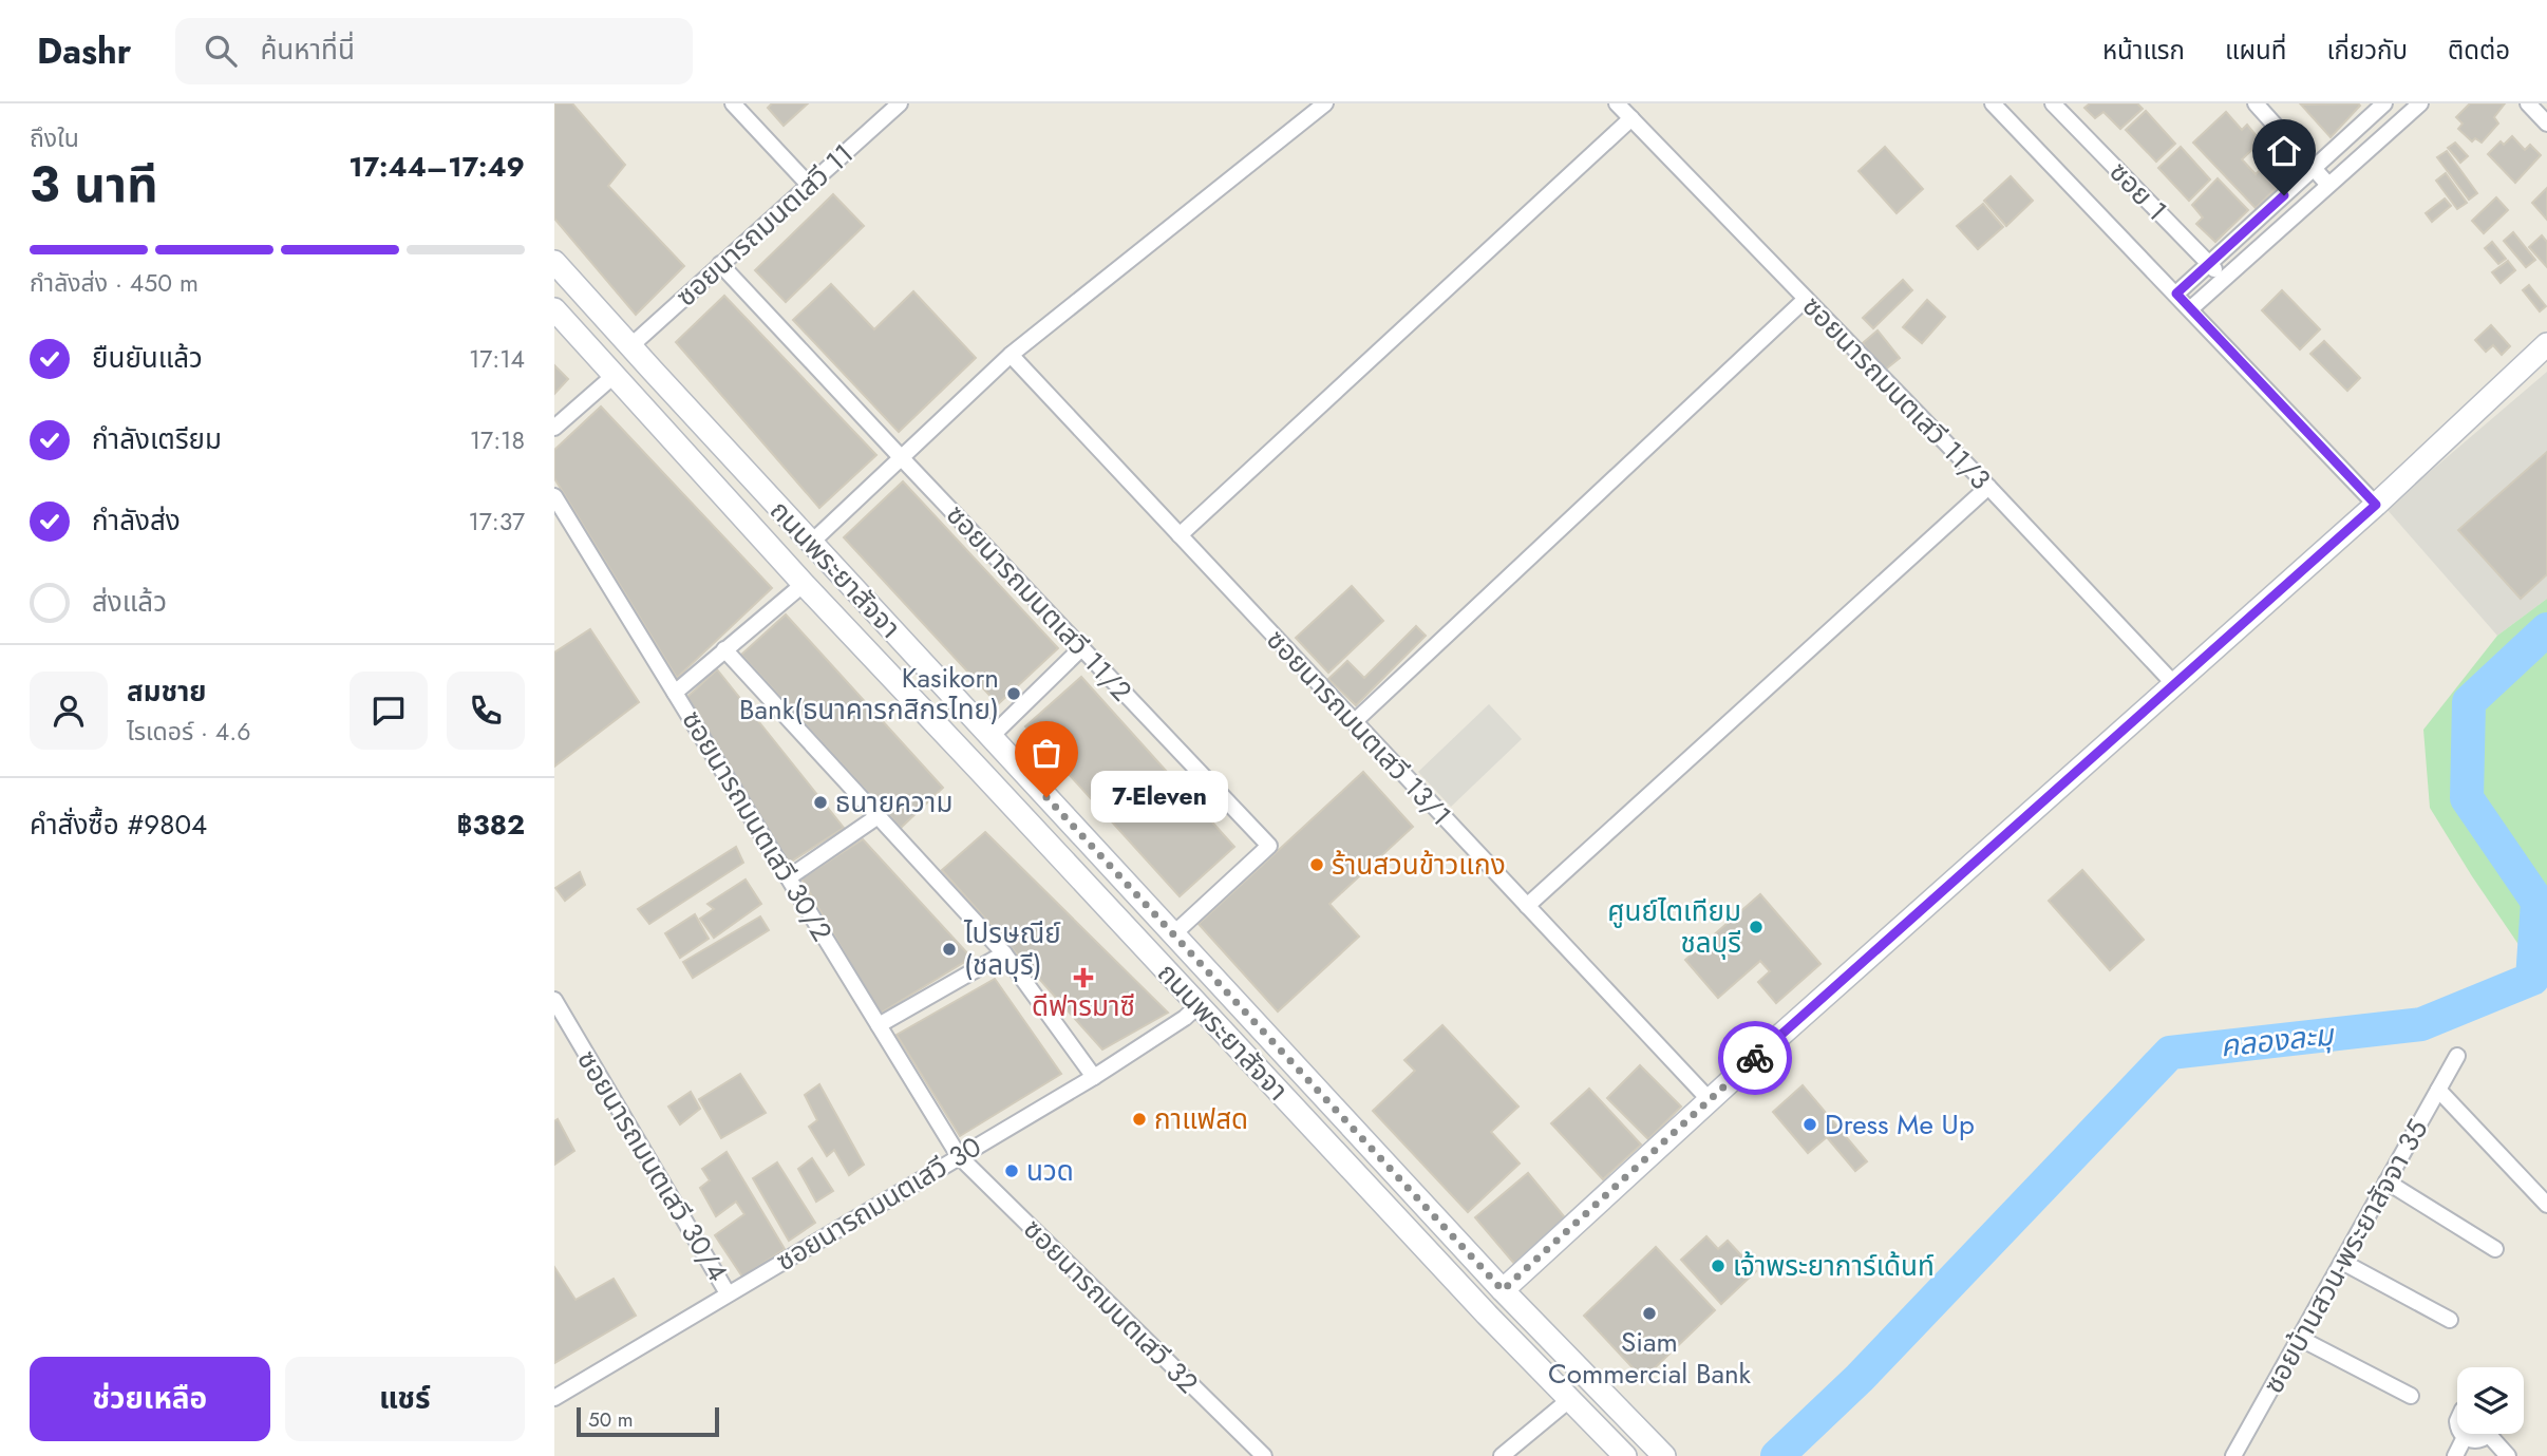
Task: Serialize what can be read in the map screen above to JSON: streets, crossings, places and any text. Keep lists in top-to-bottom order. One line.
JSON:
{"streets":{"main road":["ถนนพระยาสัจจา"],"street":["ซอย 1","ซอยนารถมนตเสวี 11","ซอยนารถมนตเสวี 11/3","ซอยนารถมนตเสวี 11/2","ซอยนารถมนตเสวี 13/1","ซอยนารถมนตเสวี 30/2","ซอยนารถมนตเสวี 30/4","ซอยนารถมนตเสวี 30","ซอยบ้านสวน-พระยาสัจจา 35","ซอยนารถมนตเสวี 32"]},"crossings":[["ซอยนารถมนตเสวี 11","ถนนพระยาสัจจา"],["ซอยนารถมนตเสวี 11","ซอยนารถมนตเสวี 11/2"],["ถนนพระยาสัจจา","ซอยนารถมนตเสวี 11/2"],["ถนนพระยาสัจจา","ซอยนารถมนตเสวี 30"],["ซอยนารถมนตเสวี 30/2","ซอยนารถมนตเสวี 30"],["ซอยนารถมนตเสวี 30/2","ซอยนารถมนตเสวี 32"],["ซอยนารถมนตเสวี 30/4","ซอยนารถมนตเสวี 30"],["ซอยนารถมนตเสวี 30","ซอยนารถมนตเสวี 32"]],"water":["คลองละมุ"],"places":{"other":["Kasikorn Bank(ธนาคารกสิกรไทย)","7-Eleven","ธนายความ","ร้านสวนข้าวแกง","ศูนย์ไตเทียม ชลบุรี","ไปรษณีย์ (ชลบุรี)","กาแฟสด","Dress Me Up","นวด","เจ้าพระยาการ์เด้นท์","Siam Commercial Bank"],"health":["ดีฟารมาซี"]},"scale_bar":"50 m","page":{"header":"Dashr","search":"ค้นหาที่นี่","nav":["หน้าแรก","แผนที่","เกี่ยวกับ","ติดต่อ"],"heading":["3 นาที","ถึงใน","17:44–17:49"],"panel":["สมชาย","ไรเดอร์ · 4.6","คำสั่งซื้อ #9804","฿382"],"bar":"กำลังส่ง · 450 m","list":[["ยืนยันแล้ว","17:14"],["กำลังเตรียม","17:18"],["กำลังส่ง","17:37"],"ส่งแล้ว"],"bubble":"7-Eleven","buttons":["ช่วยเหลือ","แชร์"],"scale":"50 m"}}
